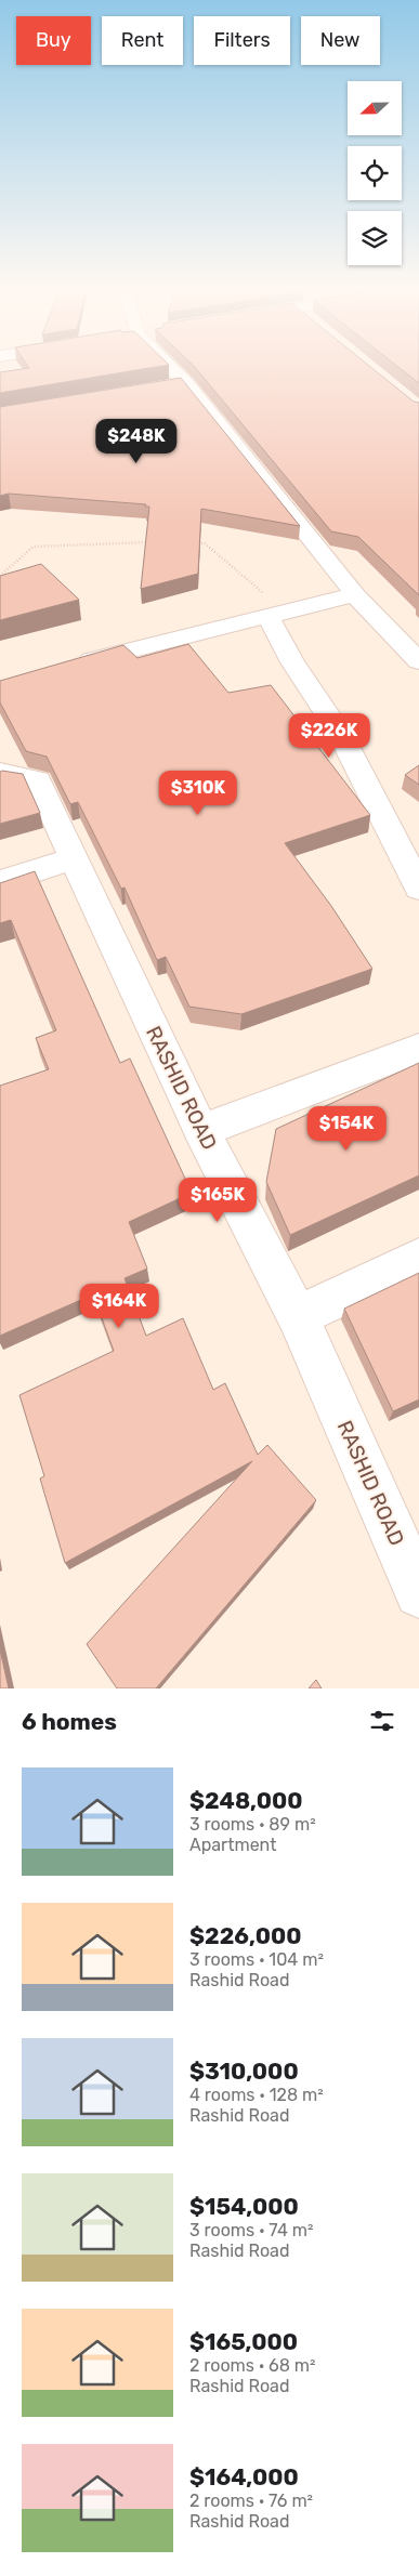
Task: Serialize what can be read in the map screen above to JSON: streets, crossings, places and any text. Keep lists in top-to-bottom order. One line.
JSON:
{"streets":{"street":["RASHID ROAD"]},"north":"left","page":{"chip":["Buy","Rent","Filters","New"],"price":["$248K","$226K","$310K","$154K","$165K","$164K"],"heading":"6 homes","list":[{"name":"$248,000","note":"3 rooms · 89 m² · Apartment"},{"name":"$226,000","note":"3 rooms · 104 m² · Rashid Road"},{"name":"$310,000","note":"4 rooms · 128 m² · Rashid Road"},{"name":"$154,000","note":"3 rooms · 74 m² · Rashid Road"},{"name":"$165,000","note":"2 rooms · 68 m² · Rashid Road"},{"name":"$164,000","note":"2 rooms · 76 m² · Rashid Road"}]}}
